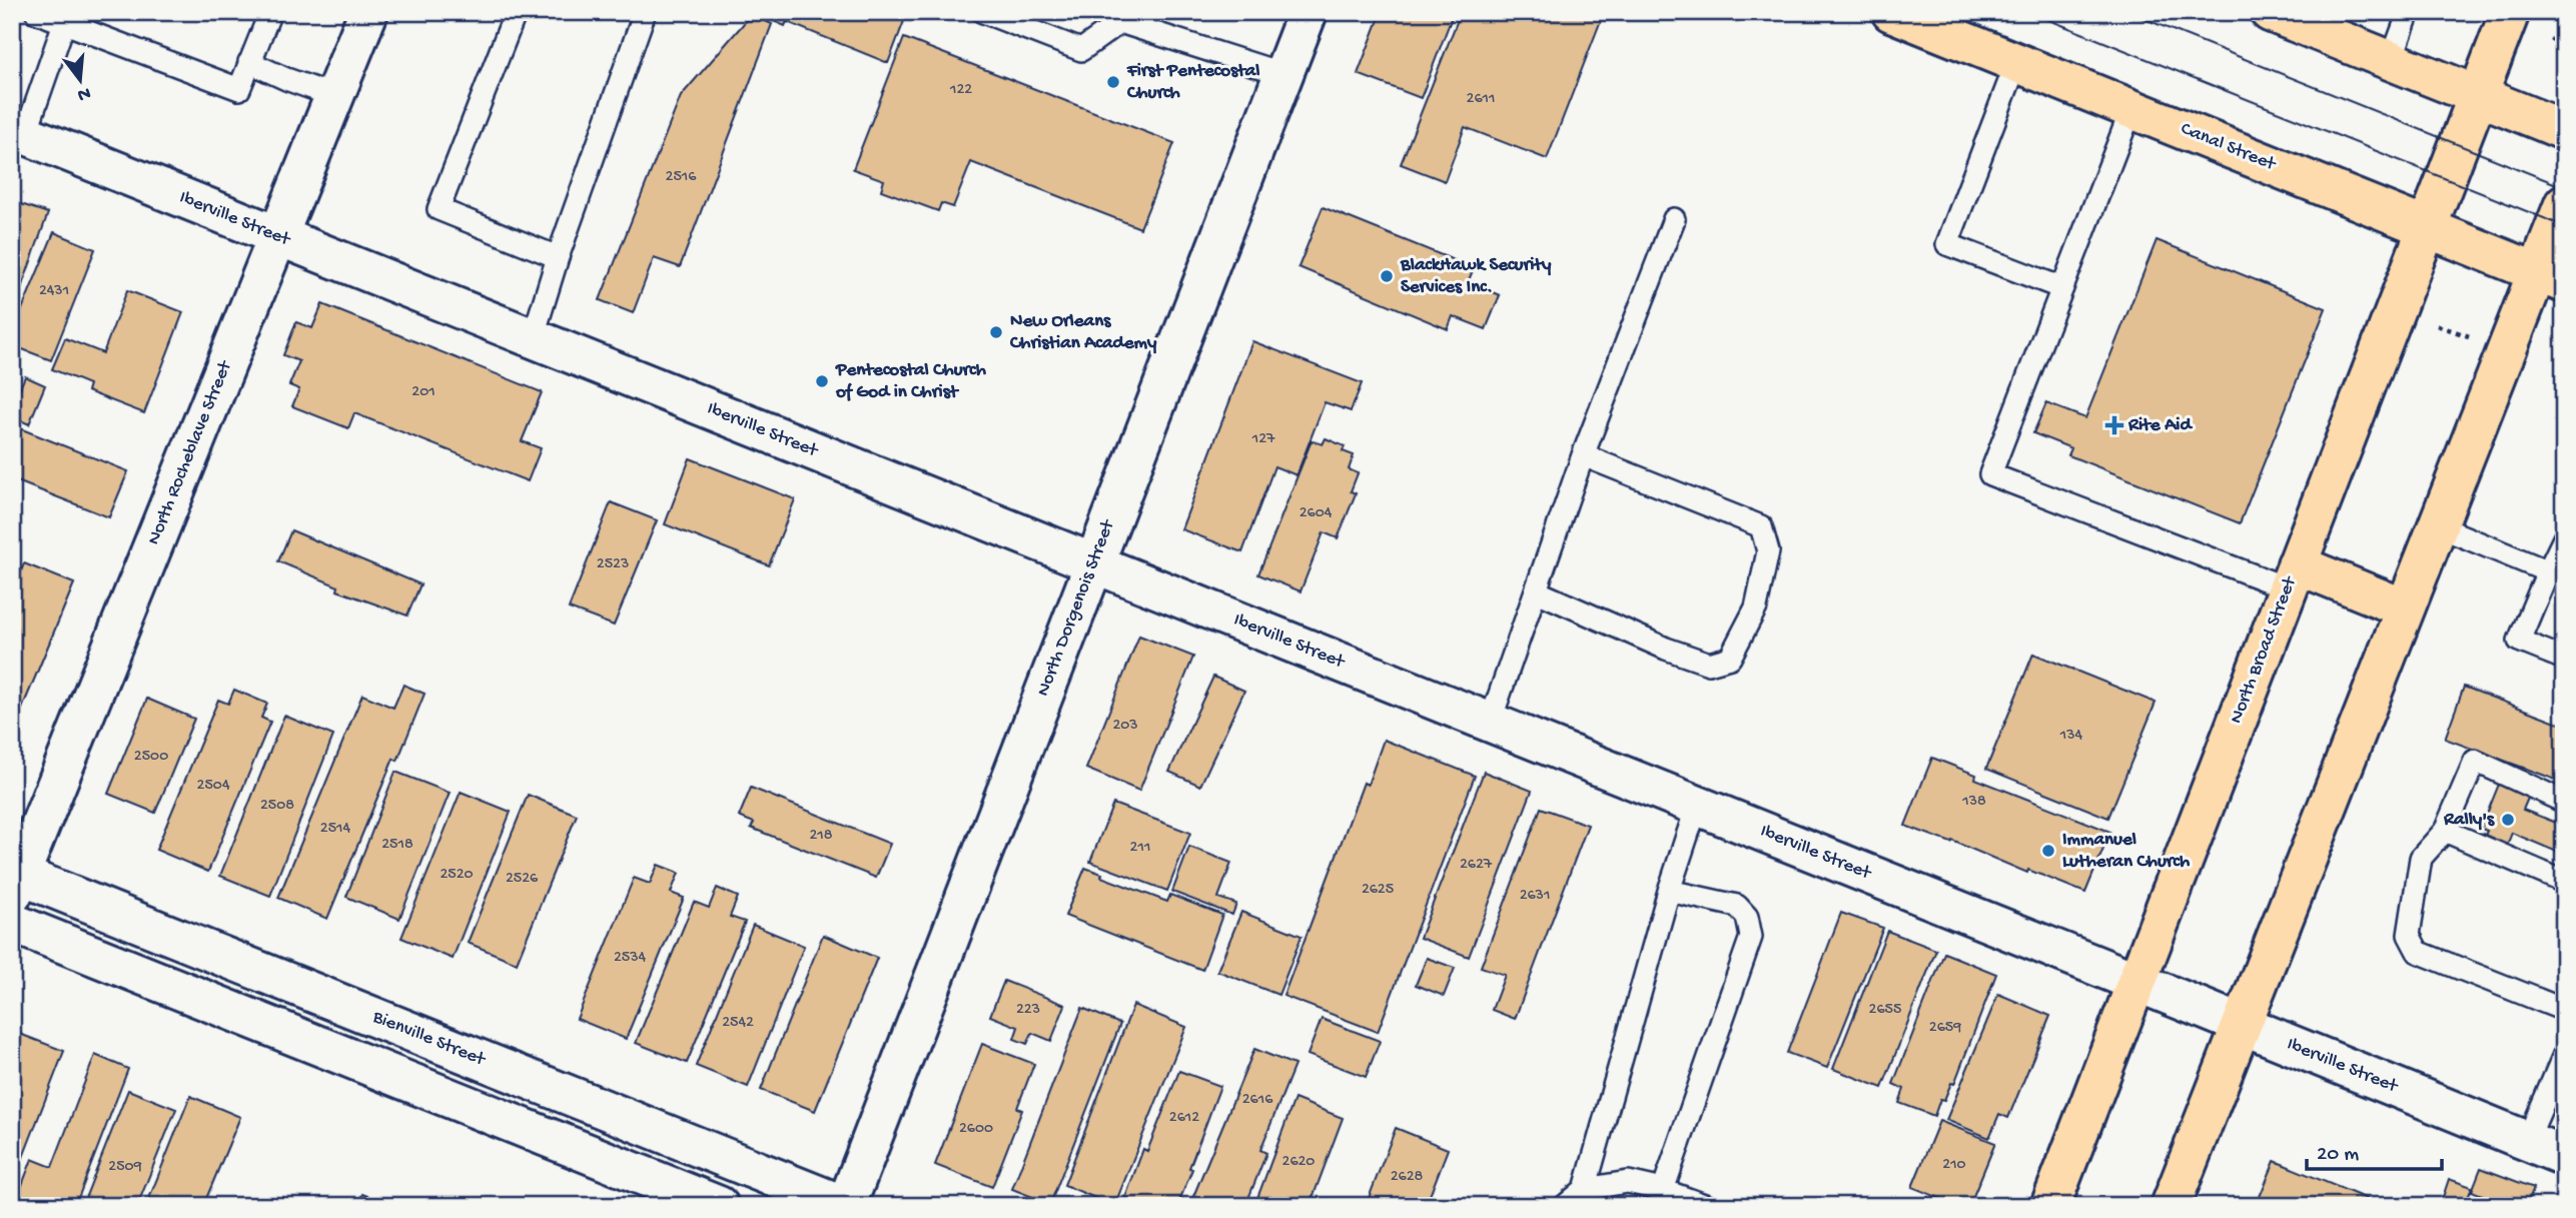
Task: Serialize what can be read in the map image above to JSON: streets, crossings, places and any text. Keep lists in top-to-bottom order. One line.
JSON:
{"streets":{"main road":["Canal Street","North Broad Street"],"street":["Iberville Street","North Rocheblave Street","North Dorgenois Street","Bienville Street"]},"crossings":[["Canal Street","North Broad Street"],["Iberville Street","North Rocheblave Street"],["Iberville Street","North Dorgenois Street"],["Iberville Street","North Broad Street"],["North Rocheblave Street","Bienville Street"],["North Dorgenois Street","Bienville Street"]],"places":{"other":["First Pentecostal Church","BlackHawk Security Services Inc.","New Orleans Christian Academy","Pentecostal Church of God in Christ","Rally's","Immanuel Lutheran Church"],"health":["Rite Aid"]},"house_numbers":["122","2611","2516","2431","201","127","2604","2523","203","134","2500","2504","138","2508","2514","218","2518","211","2627","2520","2526","2625","2631","2534","223","2655","2542","2659","2616","2612","2600","2620","210","2509","2628"],"scale_bar":"20 m","north":"bottom"}
